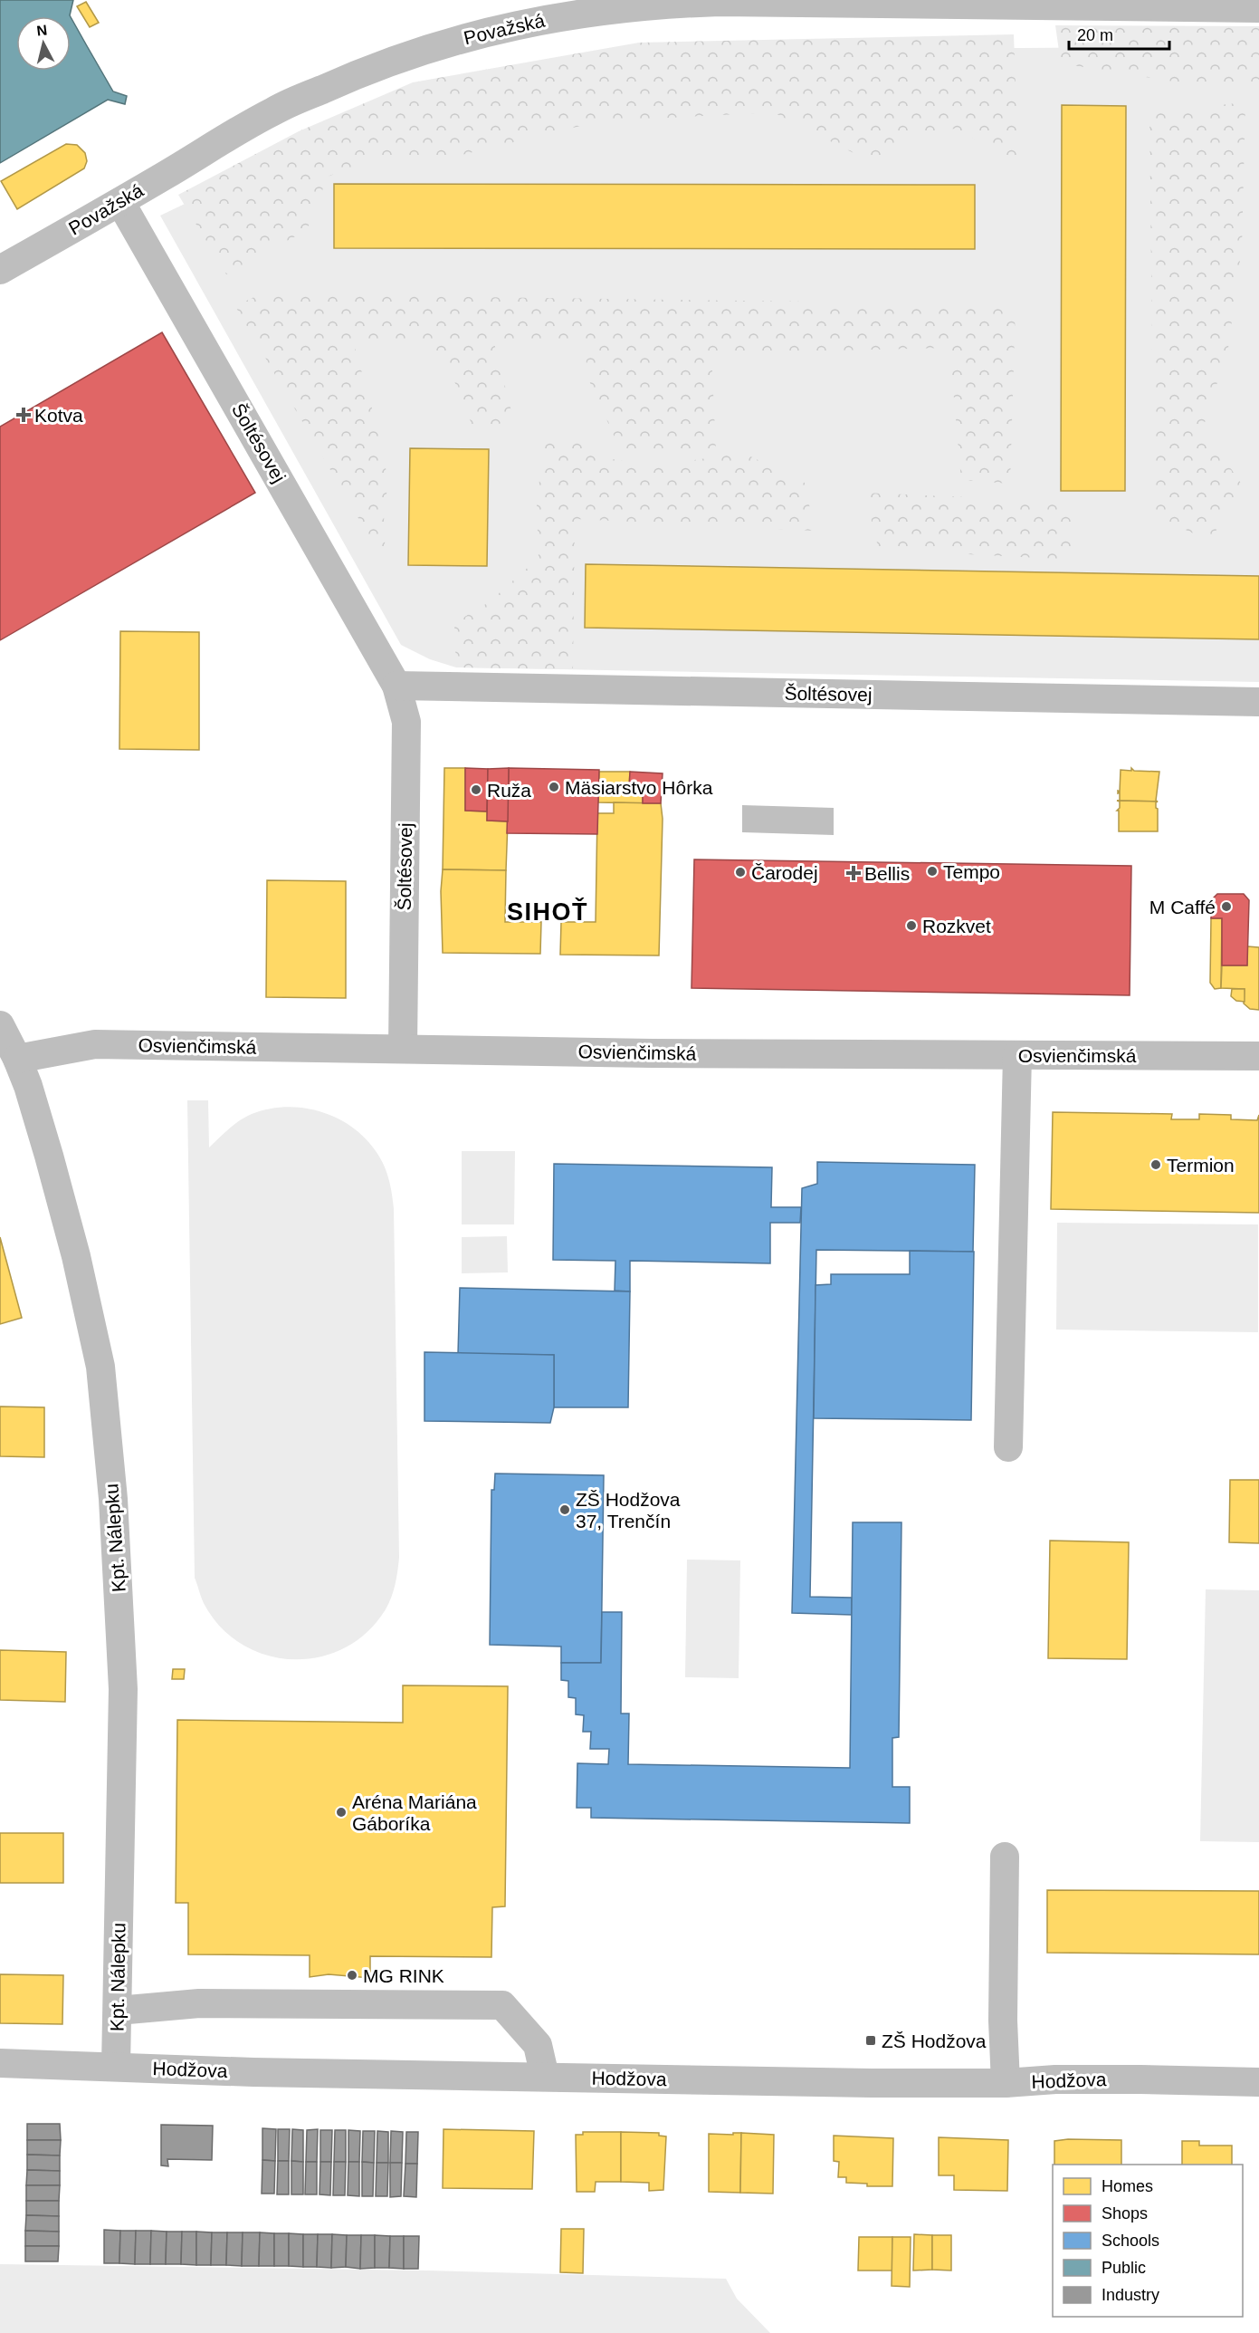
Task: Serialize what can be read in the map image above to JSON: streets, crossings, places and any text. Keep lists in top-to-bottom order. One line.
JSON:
{"streets":{"street":["Považská","Šoltésovej","Osvienčimská","Kpt. Nálepku","Hodžova"]},"crossings":[["Považská","Šoltésovej"],["Šoltésovej","Osvienčimská"],["Osvienčimská","Kpt. Nálepku"],["Kpt. Nálepku","Hodžova"]],"districts":["SIHOŤ"],"places":{"health":["Kotva","Bellis"],"other":["Mäsiarstvo Hôrka","Ruža","Tempo","Čarodej","M Caffé","Rozkvet","Termion","ZŠ Hodžova 37, Trenčín","Aréna Mariána Gáboríka","MG RINK"],"transit":["ZŠ Hodžova"]},"legend":["Homes","Shops","Schools","Public","Industry"],"scale_bar":"20 m","north":"top"}
